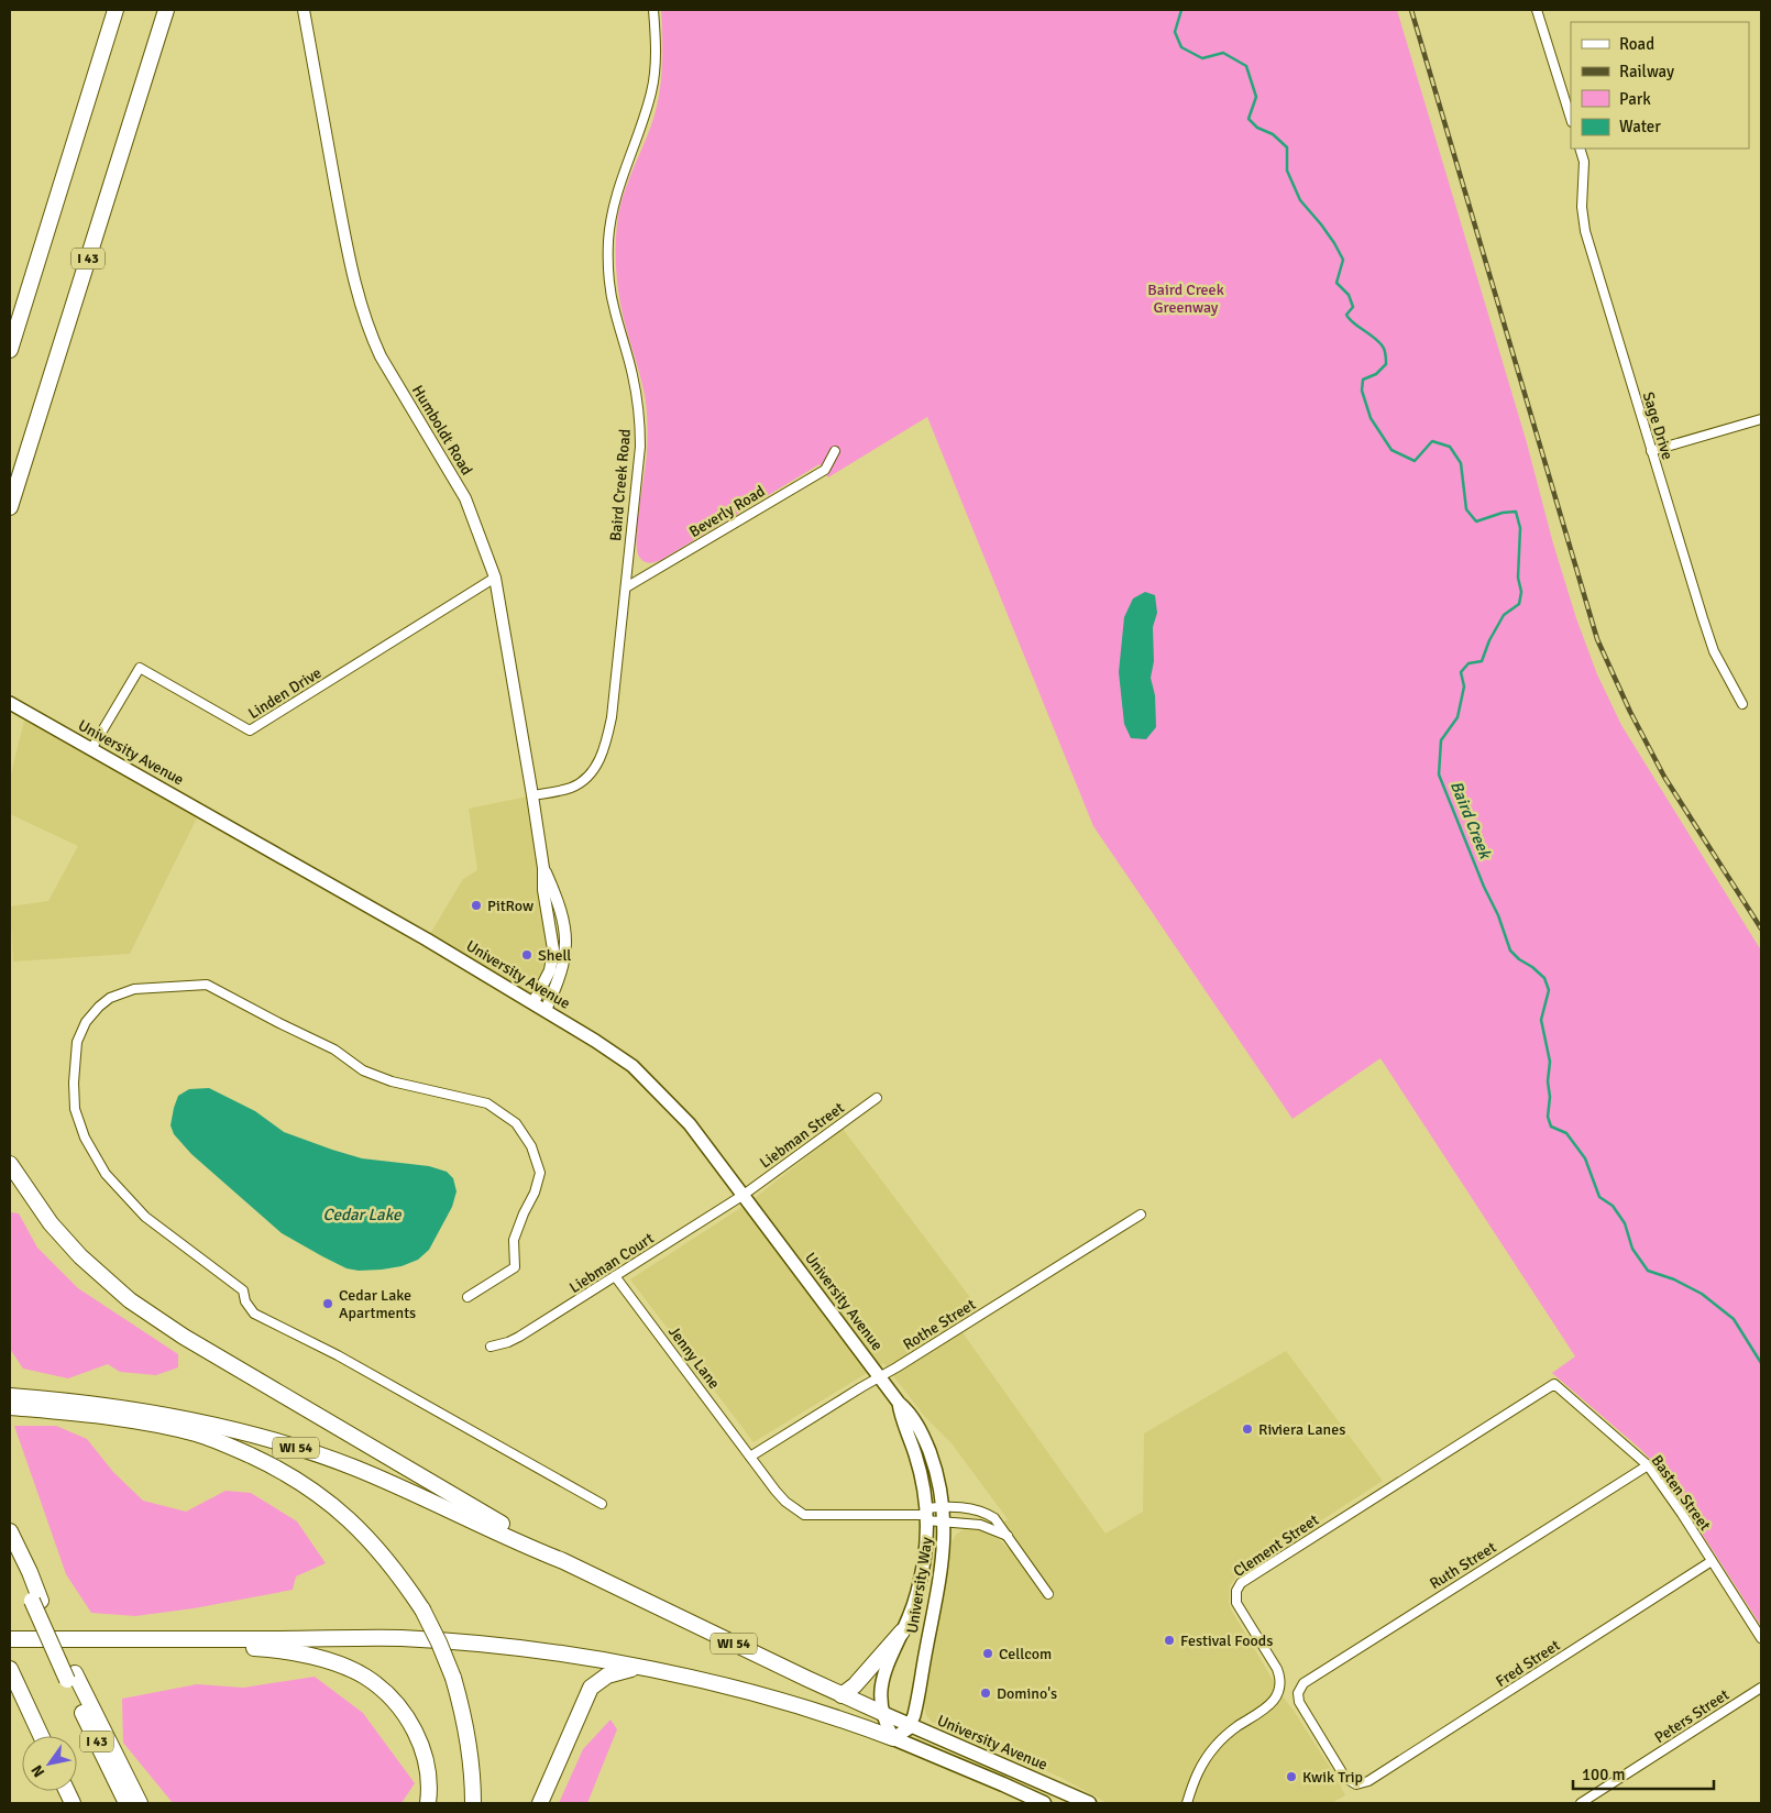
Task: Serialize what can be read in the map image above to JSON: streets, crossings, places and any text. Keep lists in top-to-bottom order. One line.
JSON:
{"streets":{"highway":["I 43","WI 54"],"main road":["University Avenue","University Way"],"street":["Sage Drive","Humboldt Road","Baird Creek Road","Beverly Road","Linden Drive","Liebman Street","Liebman Court","Rothe Street","Jenny Lane","Basten Street","Clement Street","Ruth Street","Fred Street","Peters Street"]},"crossings":[["Humboldt Road","Baird Creek Road"],["Humboldt Road","Linden Drive"],["Humboldt Road","University Avenue"],["Baird Creek Road","Beverly Road"],["Linden Drive","University Avenue"],["University Avenue","Liebman Street"],["University Avenue","Liebman Court"],["University Avenue","Rothe Street"],["University Avenue","WI 54"],["University Avenue","University Way"],["Liebman Street","Liebman Court"],["Liebman Court","Jenny Lane"],["Rothe Street","Jenny Lane"],["Jenny Lane","University Way"],["WI 54","University Way"],["Basten Street","Clement Street"],["Basten Street","Ruth Street"],["Basten Street","Fred Street"],["Ruth Street","Fred Street"]],"water":["Baird Creek","Cedar Lake"],"parks":["Baird Creek Greenway"],"places":["PitRow","Shell","Cedar Lake Apartments","Riviera Lanes","Festival Foods","Cellcom","Domino's","Kwik Trip"],"legend":["Road","Railway","Park","Water"],"scale_bar":"100 m","north":"bottom left"}
